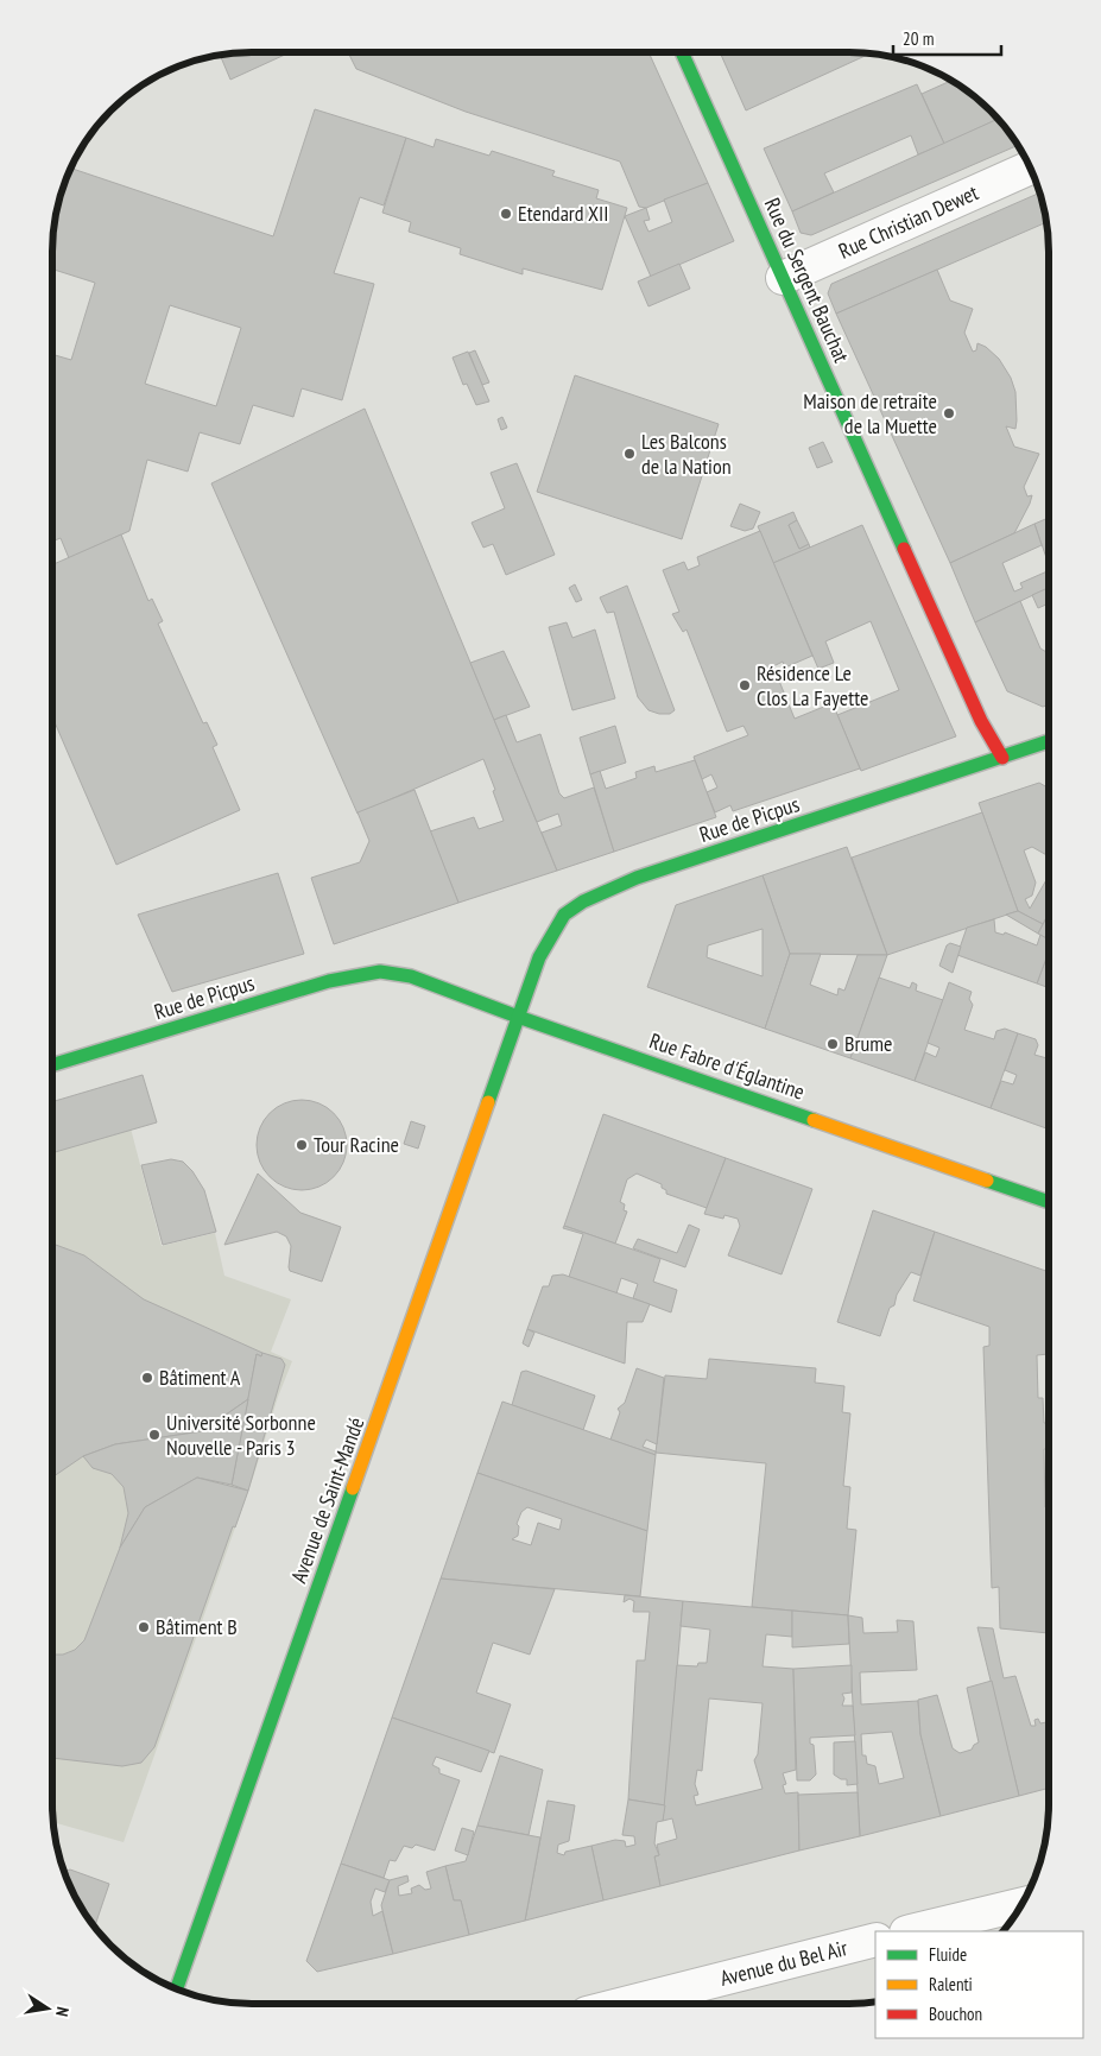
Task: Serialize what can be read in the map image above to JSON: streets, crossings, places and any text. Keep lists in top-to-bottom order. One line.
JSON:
{"streets":{"street":["Rue Christian Dewet","Rue du Sergent Bauchat","Rue de Picpus","Rue Fabre d'Églantine","Avenue de Saint-Mandé","Avenue du Bel Air"]},"crossings":[["Rue Christian Dewet","Rue du Sergent Bauchat"],["Rue du Sergent Bauchat","Rue de Picpus"],["Rue de Picpus","Rue Fabre d'Églantine"],["Rue de Picpus","Avenue de Saint-Mandé"],["Rue Fabre d'Églantine","Avenue de Saint-Mandé"]],"places":["Etendard XII","Maison de retraite de la Muette","Les Balcons de la Nation","Résidence Le Clos La Fayette","Brume","Tour Racine","Bâtiment A","Université Sorbonne Nouvelle - Paris 3","Bâtiment B"],"legend":["Fluide","Ralenti","Bouchon"],"scale_bar":"20 m","north":"right"}
